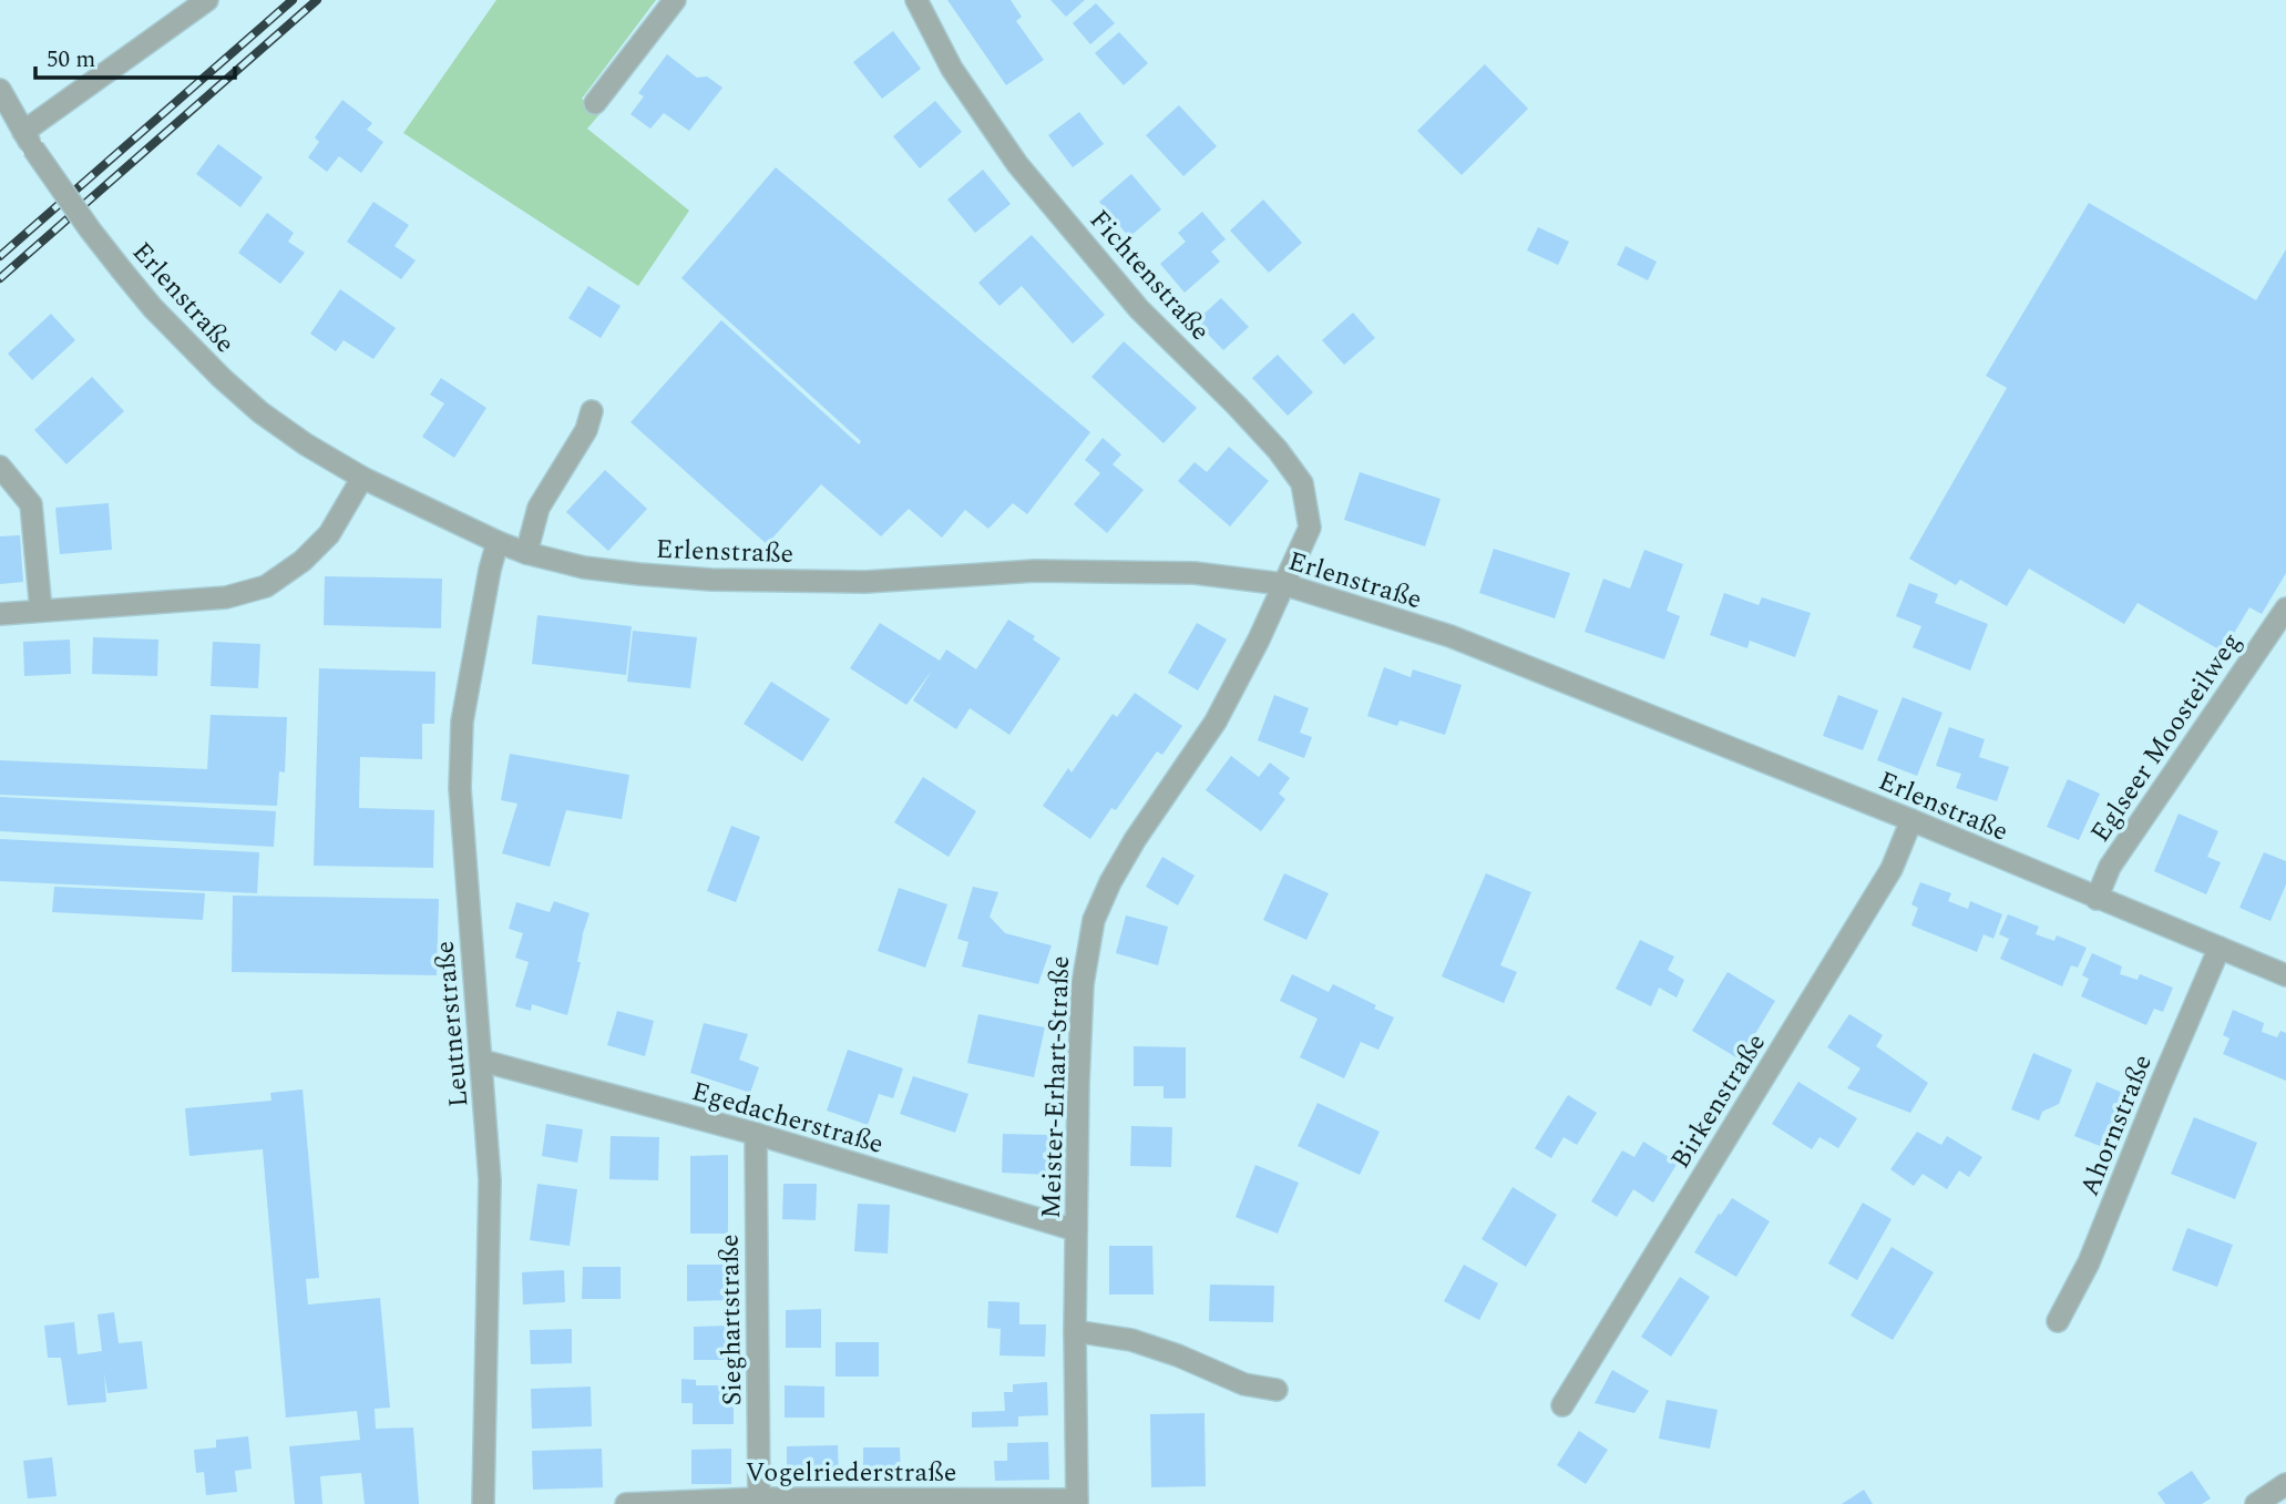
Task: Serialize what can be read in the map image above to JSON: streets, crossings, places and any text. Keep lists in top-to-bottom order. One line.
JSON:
{"streets":{"street":["Fichtenstraße","Erlenstraße","Eglseer Moosteilweg","Leutnerstraße","Meister-Erhart-Straße","Birkenstraße","Egedacherstraße","Ahornstraße","Sieghartstraße","Vogelriederstraße"]},"crossings":[["Fichtenstraße","Erlenstraße"],["Fichtenstraße","Meister-Erhart-Straße"],["Erlenstraße","Eglseer Moosteilweg"],["Erlenstraße","Leutnerstraße"],["Erlenstraße","Meister-Erhart-Straße"],["Erlenstraße","Birkenstraße"],["Erlenstraße","Ahornstraße"],["Leutnerstraße","Egedacherstraße"],["Meister-Erhart-Straße","Egedacherstraße"],["Meister-Erhart-Straße","Vogelriederstraße"],["Egedacherstraße","Sieghartstraße"],["Sieghartstraße","Vogelriederstraße"]],"scale_bar":"50 m"}
